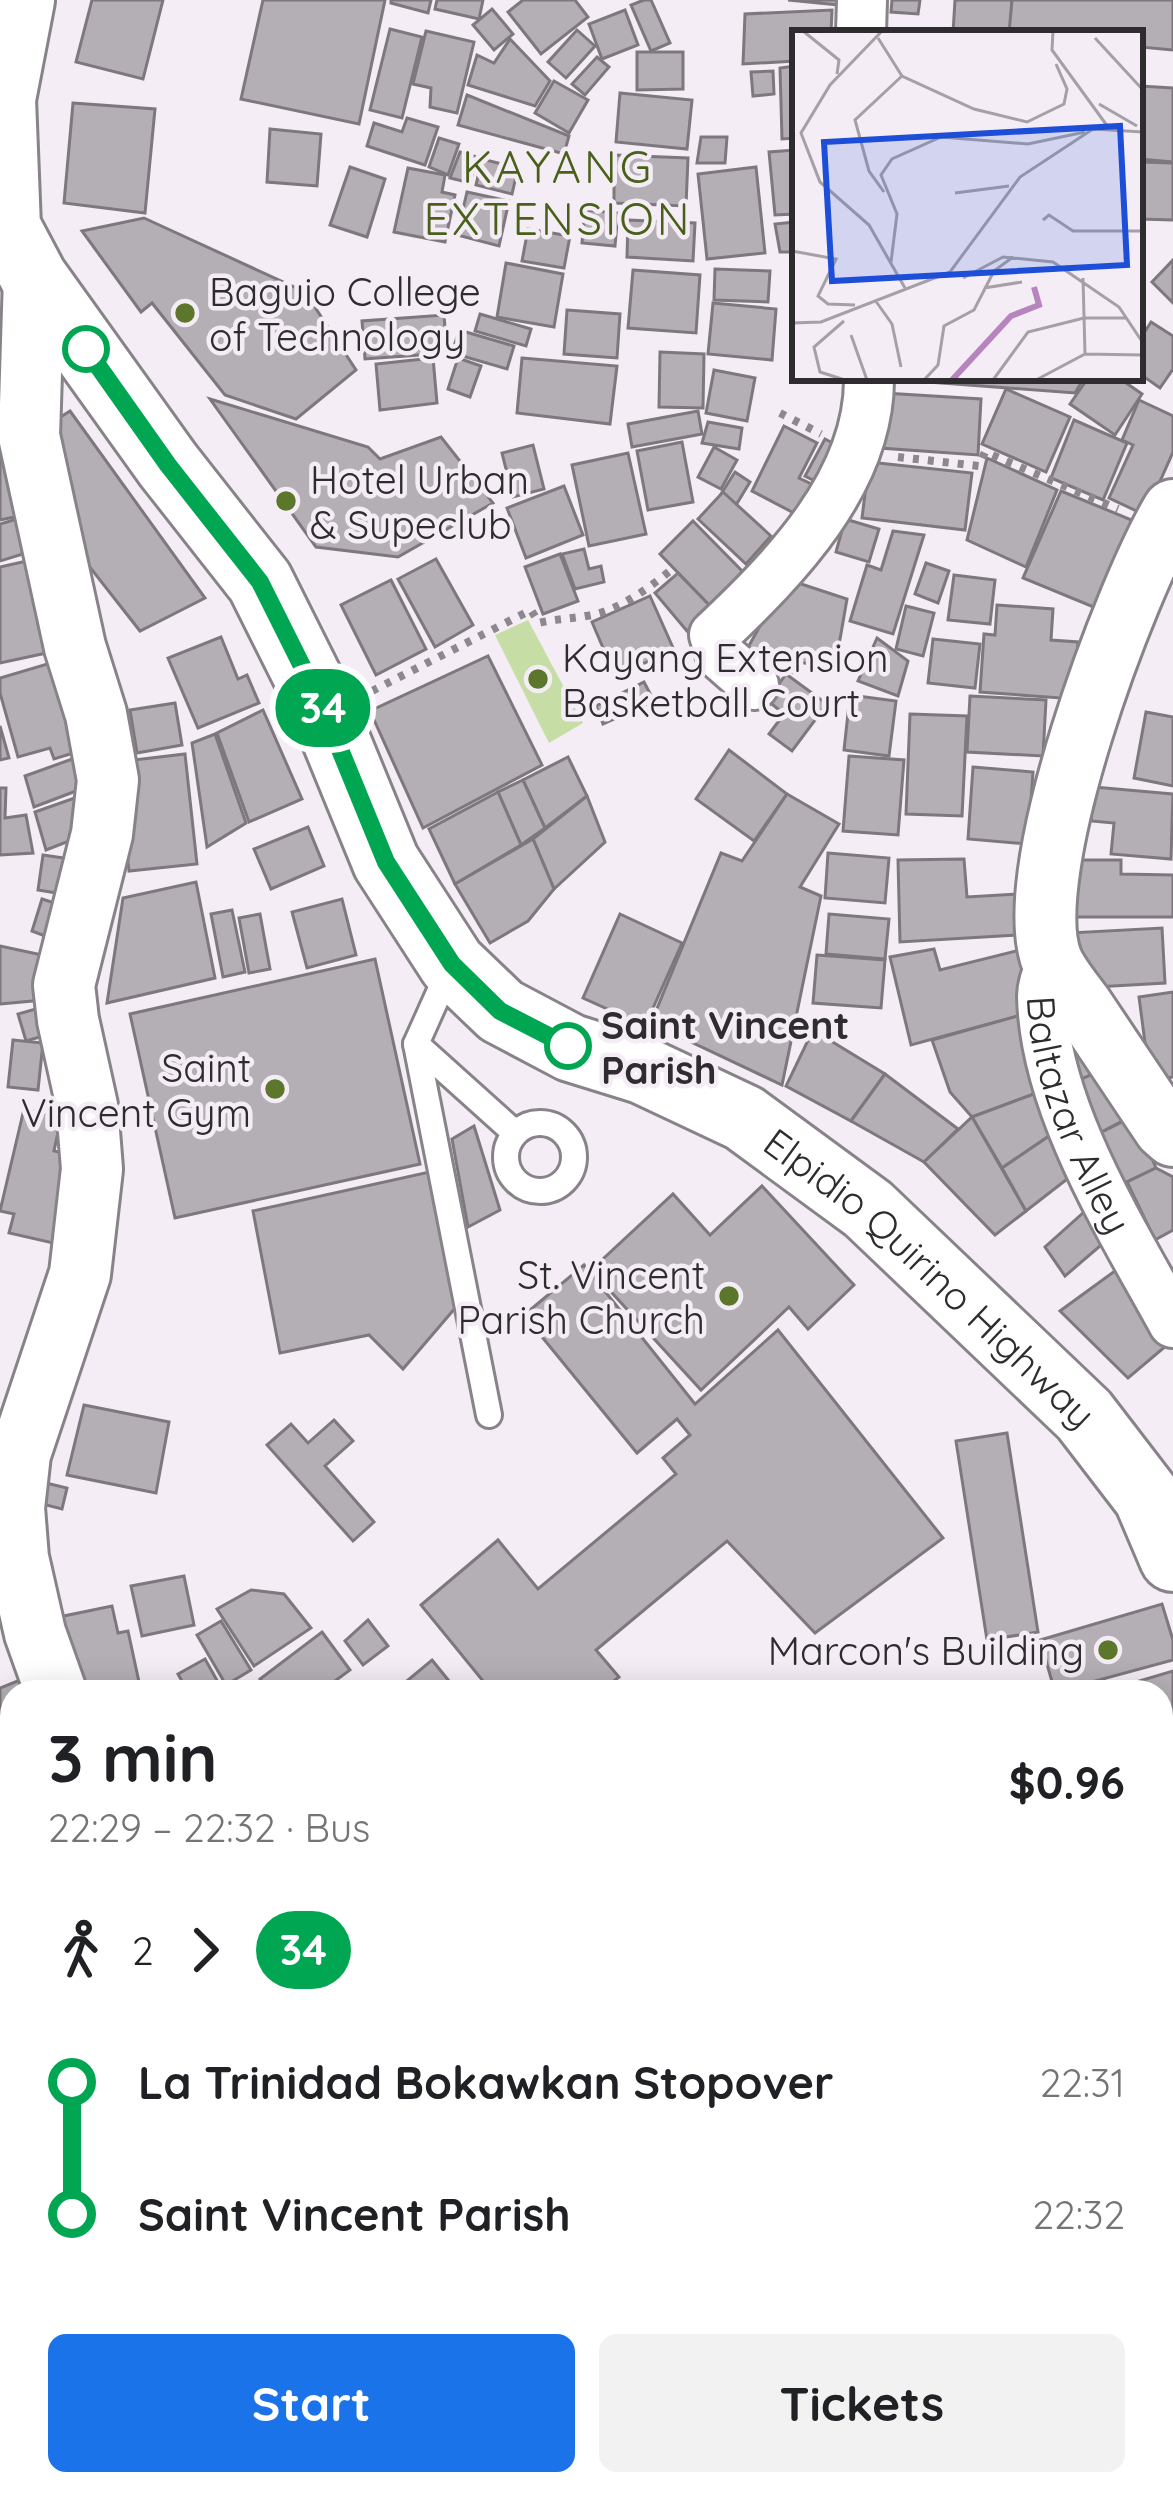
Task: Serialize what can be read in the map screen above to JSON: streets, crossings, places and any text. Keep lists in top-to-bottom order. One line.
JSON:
{"streets":{"main road":["Elpidio Quirino Highway"],"street":["Baltazar Alley"]},"districts":["KAYANG EXTENSION"],"places":["Baguio College of Technology","Hotel Urban & Supeclub","Kayang Extension Basketball Court","Saint Vincent Parish","Saint Vincent Gym","St. Vincent Parish Church","Marcon's Building"],"lines":["bus line 34"],"page":{"on_map":"34","heading":["3 min","22:29 – 22:32 · Bus","$0.96"],"legs":["2","34"],"list":[{"name":"La Trinidad Bokawkan Stopover","value":"22:31"},{"name":"Saint Vincent Parish","value":"22:32"}],"buttons":["Start","Tickets"]}}
